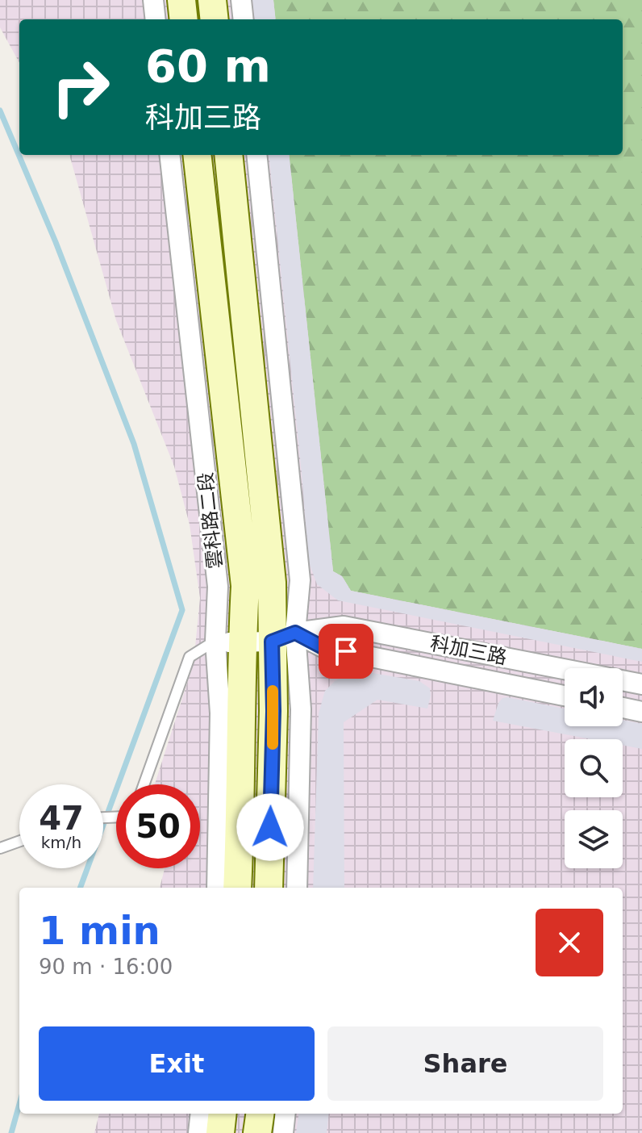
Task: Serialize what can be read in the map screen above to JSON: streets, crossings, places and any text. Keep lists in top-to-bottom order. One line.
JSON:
{"streets":{"main road":["雲科路二段"],"street":["科加三路"]},"crossings":[["雲科路二段","科加三路"]],"page":{"turn":["60 m","科加三路"],"speed":"47 km/h","limit":"50","heading":["1 min","90 m · 16:00"],"buttons":["Exit","Share"]}}
